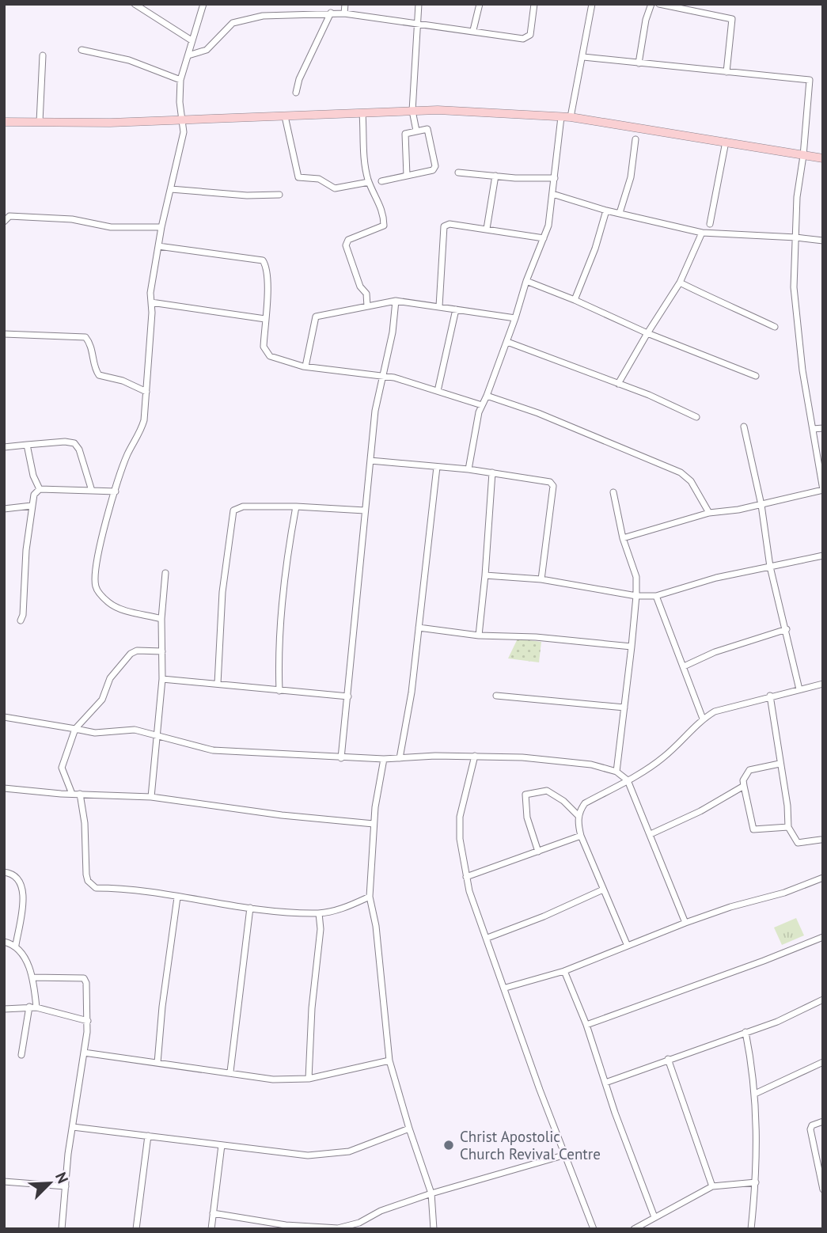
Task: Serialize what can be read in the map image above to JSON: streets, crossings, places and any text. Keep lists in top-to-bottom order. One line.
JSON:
{"places":["Christ Apostolic Church Revival Centre"],"north":"top right"}
